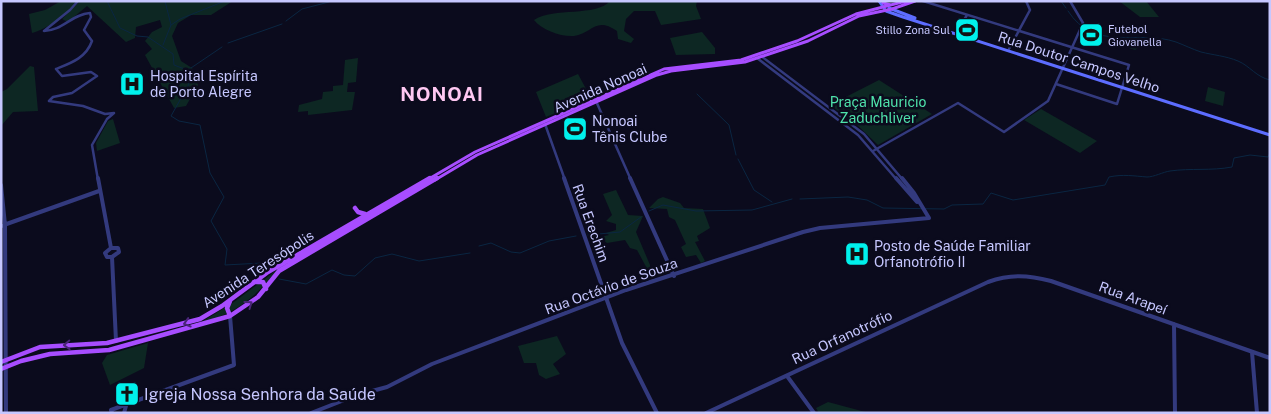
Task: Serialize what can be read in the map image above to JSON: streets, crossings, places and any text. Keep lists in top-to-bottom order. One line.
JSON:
{"streets":{"main road":["Rua Doutor Campos Velho","Avenida Nonoai","Avenida Teresópolis"],"street":["Rua Erechim","Rua Octávio de Souza","Rua Arapeí","Rua Orfanotrófio"]},"crossings":[["Rua Doutor Campos Velho","Avenida Nonoai"],["Avenida Nonoai","Rua Erechim"],["Avenida Nonoai","Avenida Teresópolis"],["Rua Erechim","Rua Octávio de Souza"],["Rua Arapeí","Rua Orfanotrófio"]],"districts":["NONOAI"],"parks":["Praça Mauricio Zaduchliver"],"places":{"sports":["Stillo Zona Sul","Futebol Giovanella","Nonoai Tênis Clube"],"hospital":["Hospital Espírita de Porto Alegre","Posto de Saúde Familiar Orfanotrófio II"],"church":["Igreja Nossa Senhora da Saúde"]}}
